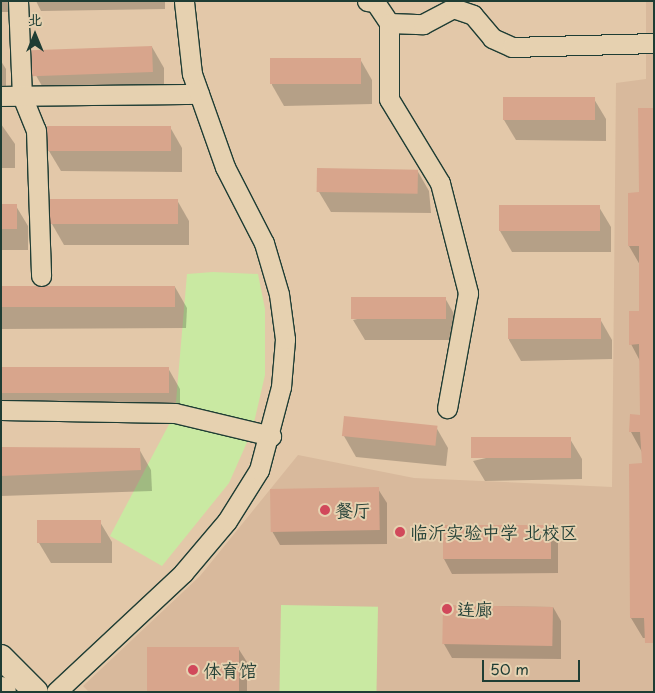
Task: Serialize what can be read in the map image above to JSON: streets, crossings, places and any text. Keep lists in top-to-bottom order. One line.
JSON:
{"places":["餐厅","临沂实验中学 北校区","连廊","体育馆"],"scale_bar":"50 m","north":"top"}
